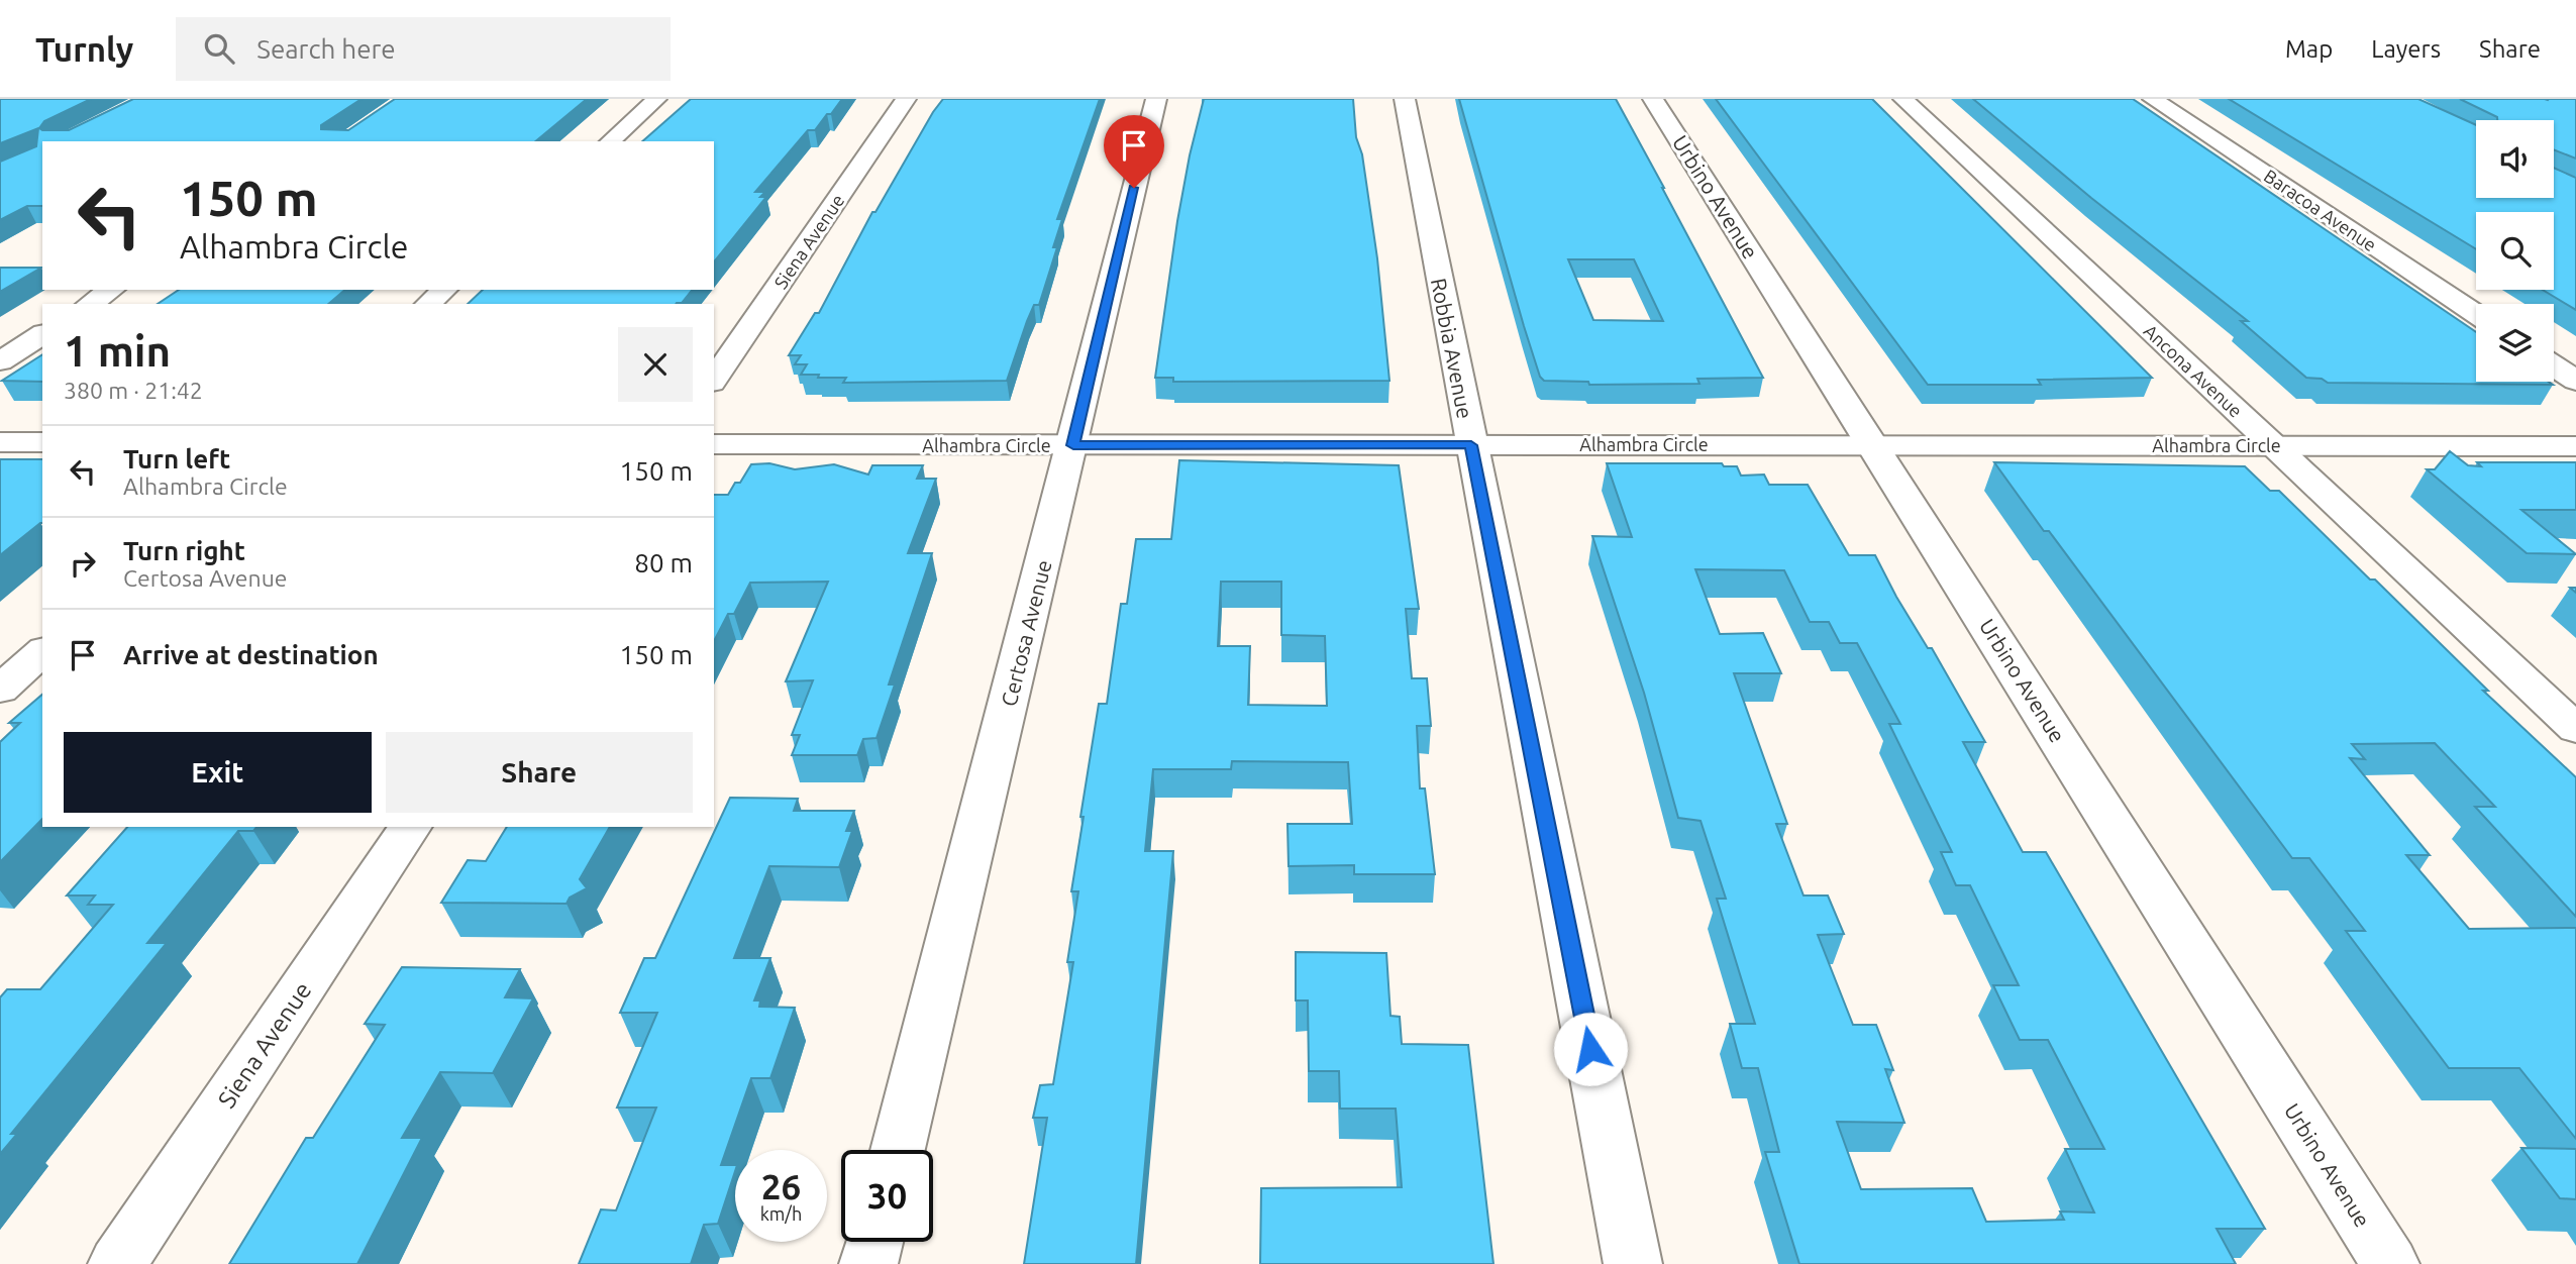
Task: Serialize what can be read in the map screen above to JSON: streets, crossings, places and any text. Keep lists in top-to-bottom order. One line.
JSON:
{"streets":{"street":["Urbino Avenue","Baracoa Avenue","Siena Avenue","Robbia Avenue","Ancona Avenue","Alhambra Circle","Certosa Avenue"]},"crossings":[["Urbino Avenue","Alhambra Circle"],["Robbia Avenue","Alhambra Circle"],["Ancona Avenue","Alhambra Circle"],["Alhambra Circle","Certosa Avenue"]],"page":{"header":"Turnly","search":"Search here","nav":["Map","Layers","Share"],"turn":["150 m","Alhambra Circle"],"heading":["1 min","380 m · 21:42"],"list":[{"name":"Turn left","note":"Alhambra Circle","value":"150 m"},{"name":"Turn right","note":"Certosa Avenue","value":"80 m"},{"name":"Arrive at destination","value":"150 m"}],"buttons":["Exit","Share"],"speed":"26 km/h","limit":"30"}}
